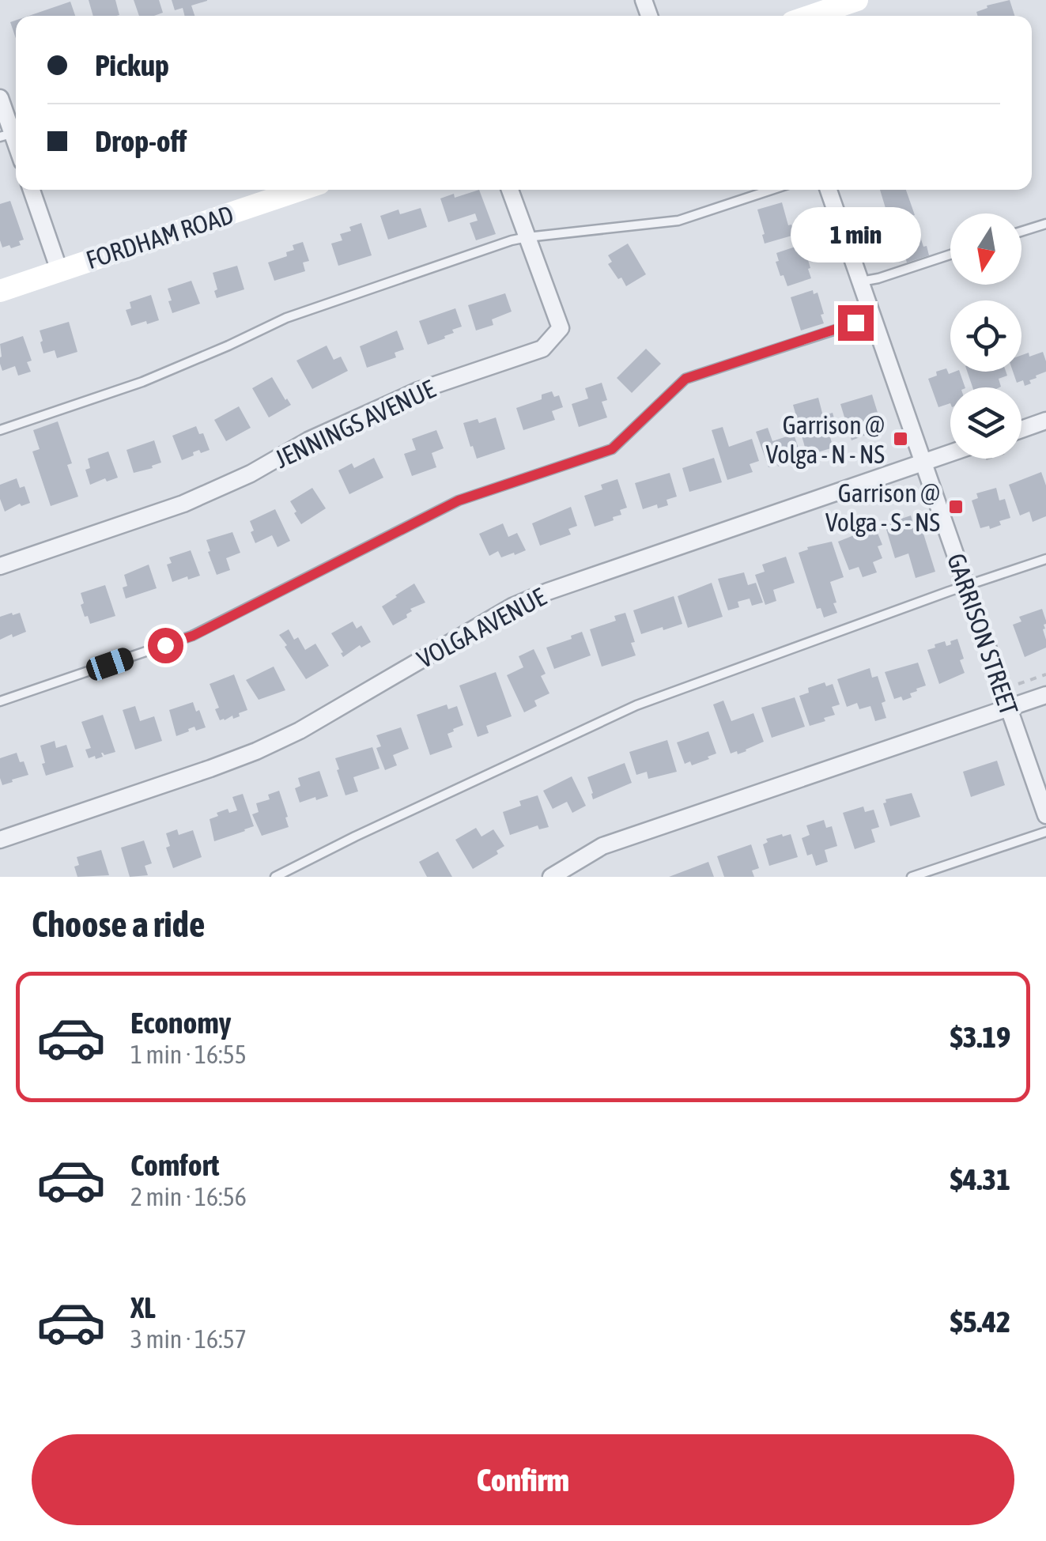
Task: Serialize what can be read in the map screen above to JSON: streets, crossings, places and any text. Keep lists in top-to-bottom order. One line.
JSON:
{"streets":{"street":["FORDHAM ROAD","JENNINGS AVENUE","VOLGA AVENUE","GARRISON STREET"]},"crossings":[["VOLGA AVENUE","GARRISON STREET"]],"places":{"transit":["Garrison @ Volga - N - NS","Garrison @ Volga - S - NS"]},"north":"bottom","page":{"banner":["Pickup","Drop-off"],"bubble":"1 min","heading":"Choose a ride","list":[{"name":"Economy","note":"1 min · 16:55","value":"$3.19"},{"name":"Comfort","note":"2 min · 16:56","value":"$4.31"},{"name":"XL","note":"3 min · 16:57","value":"$5.42"}],"buttons":"Confirm"}}
